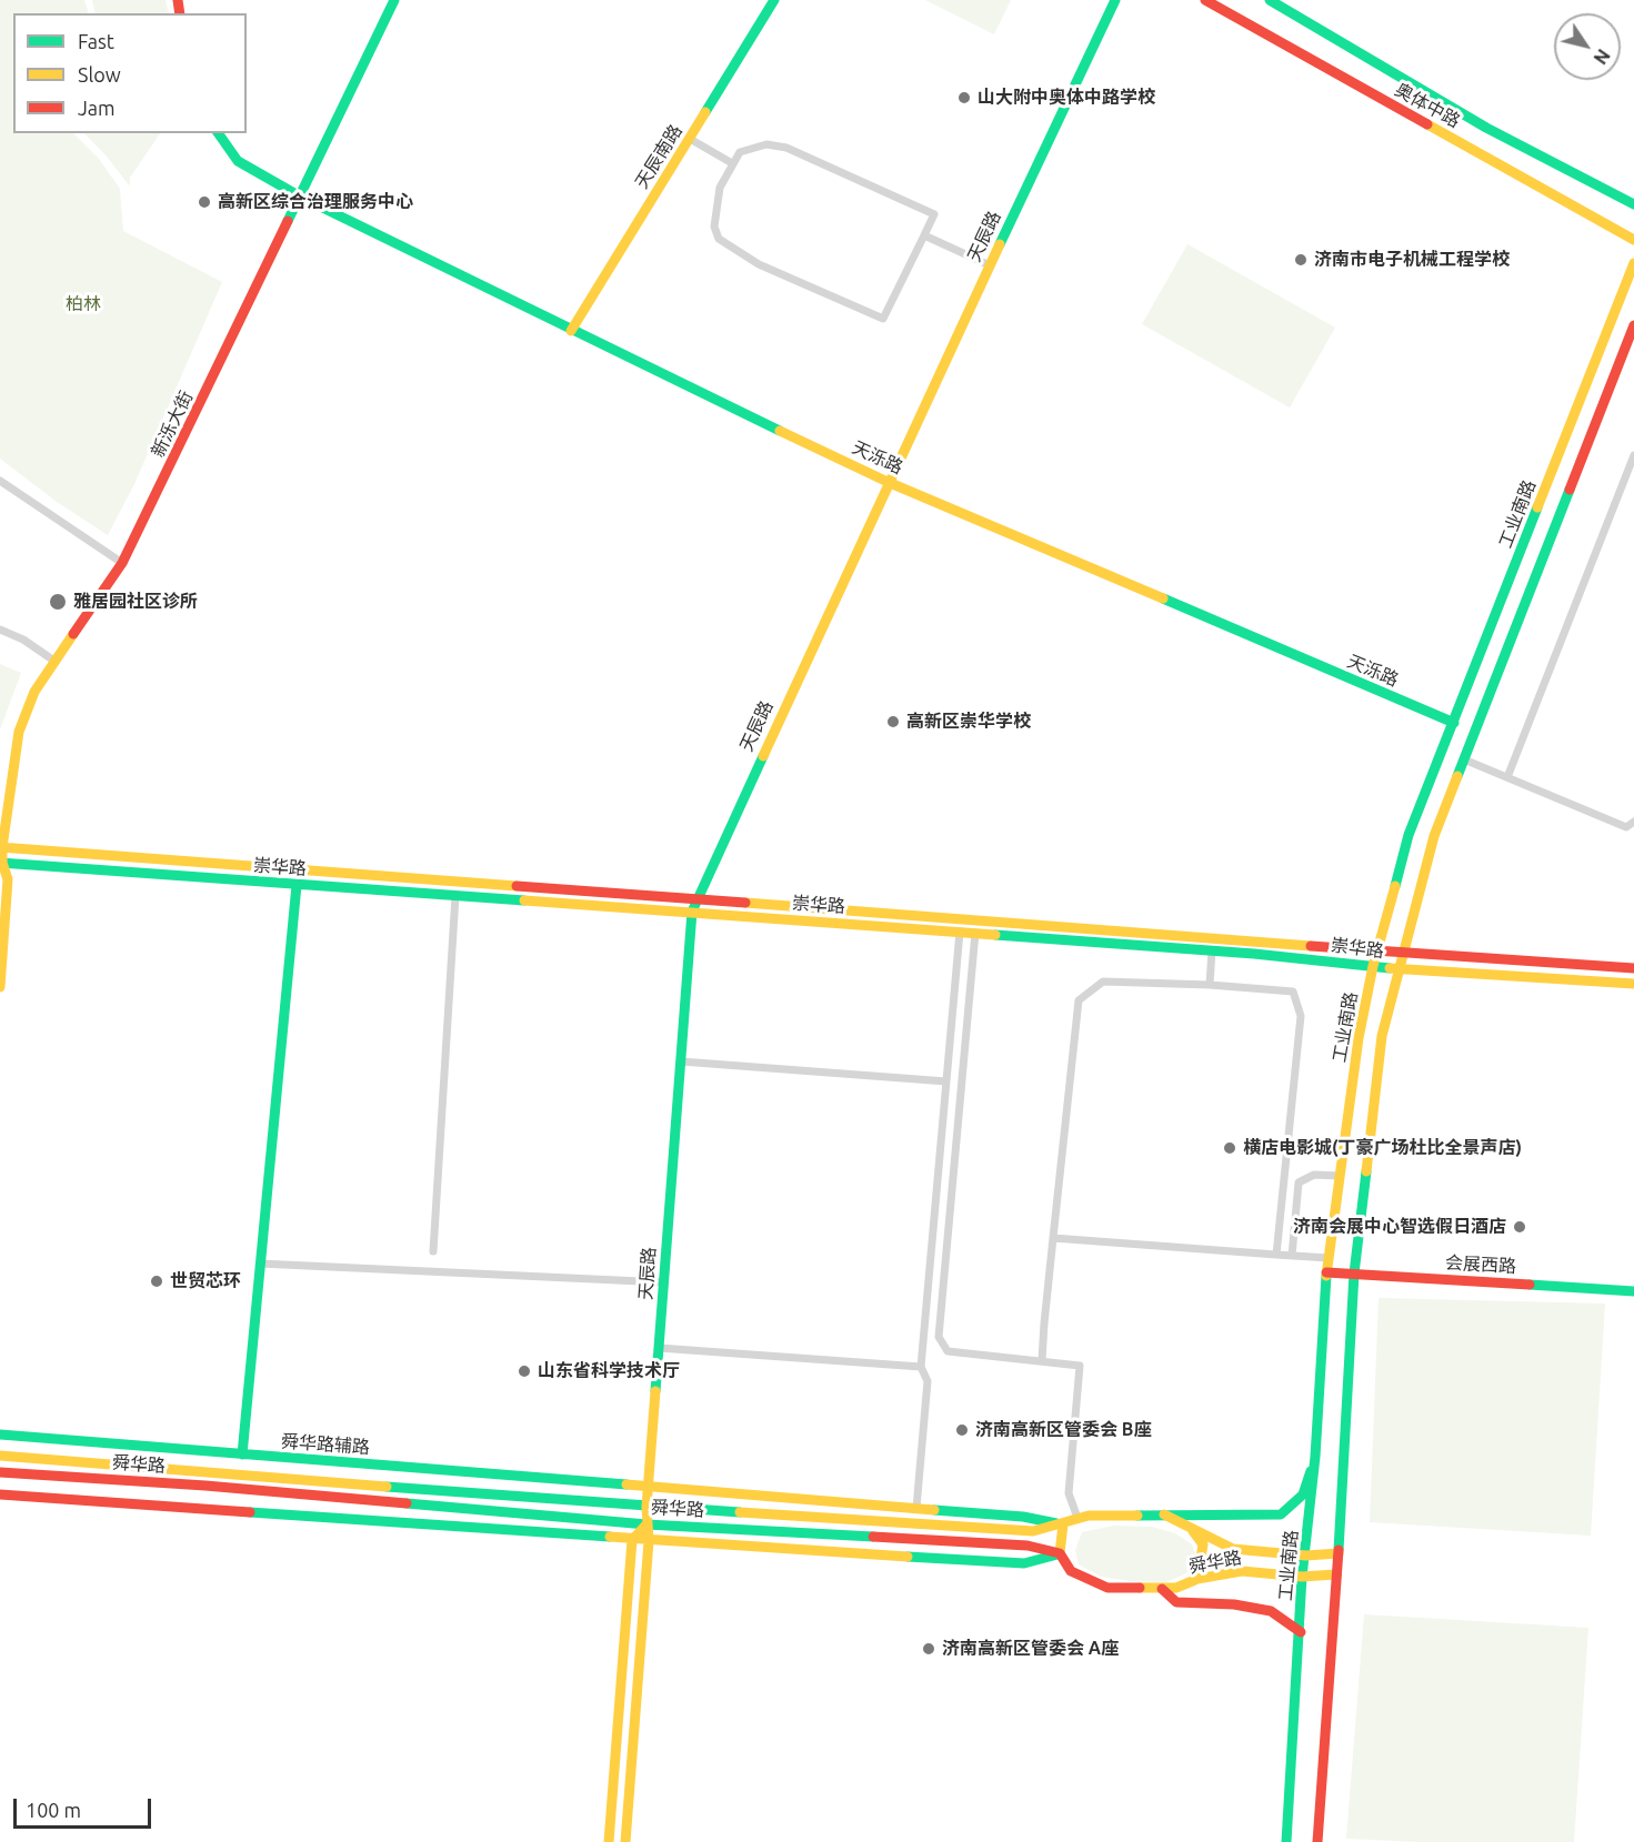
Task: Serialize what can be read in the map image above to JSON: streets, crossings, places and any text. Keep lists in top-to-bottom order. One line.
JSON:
{"streets":{"main road":["奥体中路","天辰南路","天辰路","新泺大街","天泺路","工业南路","崇华路","会展西路","舜华路辅路","舜华路"]},"crossings":[["天辰南路","天泺路"],["天辰路","天泺路"],["天辰路","崇华路"],["天辰路","舜华路辅路"],["天辰路","舜华路"],["新泺大街","天泺路"],["新泺大街","崇华路"],["天泺路","工业南路"],["工业南路","崇华路"],["工业南路","会展西路"],["工业南路","舜华路"],["舜华路辅路","舜华路"]],"parks":["柏林"],"places":["山大附中奥体中路学校","高新区综合治理服务中心","济南市电子机械工程学校","雅居园社区诊所","高新区崇华学校","横店电影城(丁豪广场杜比全景声店)","济南会展中心智选假日酒店","世贸芯环","山东省科学技术厅","济南高新区管委会 B座","济南高新区管委会 A座"],"legend":["Fast","Slow","Jam"],"scale_bar":"100 m","north":"bottom right"}
